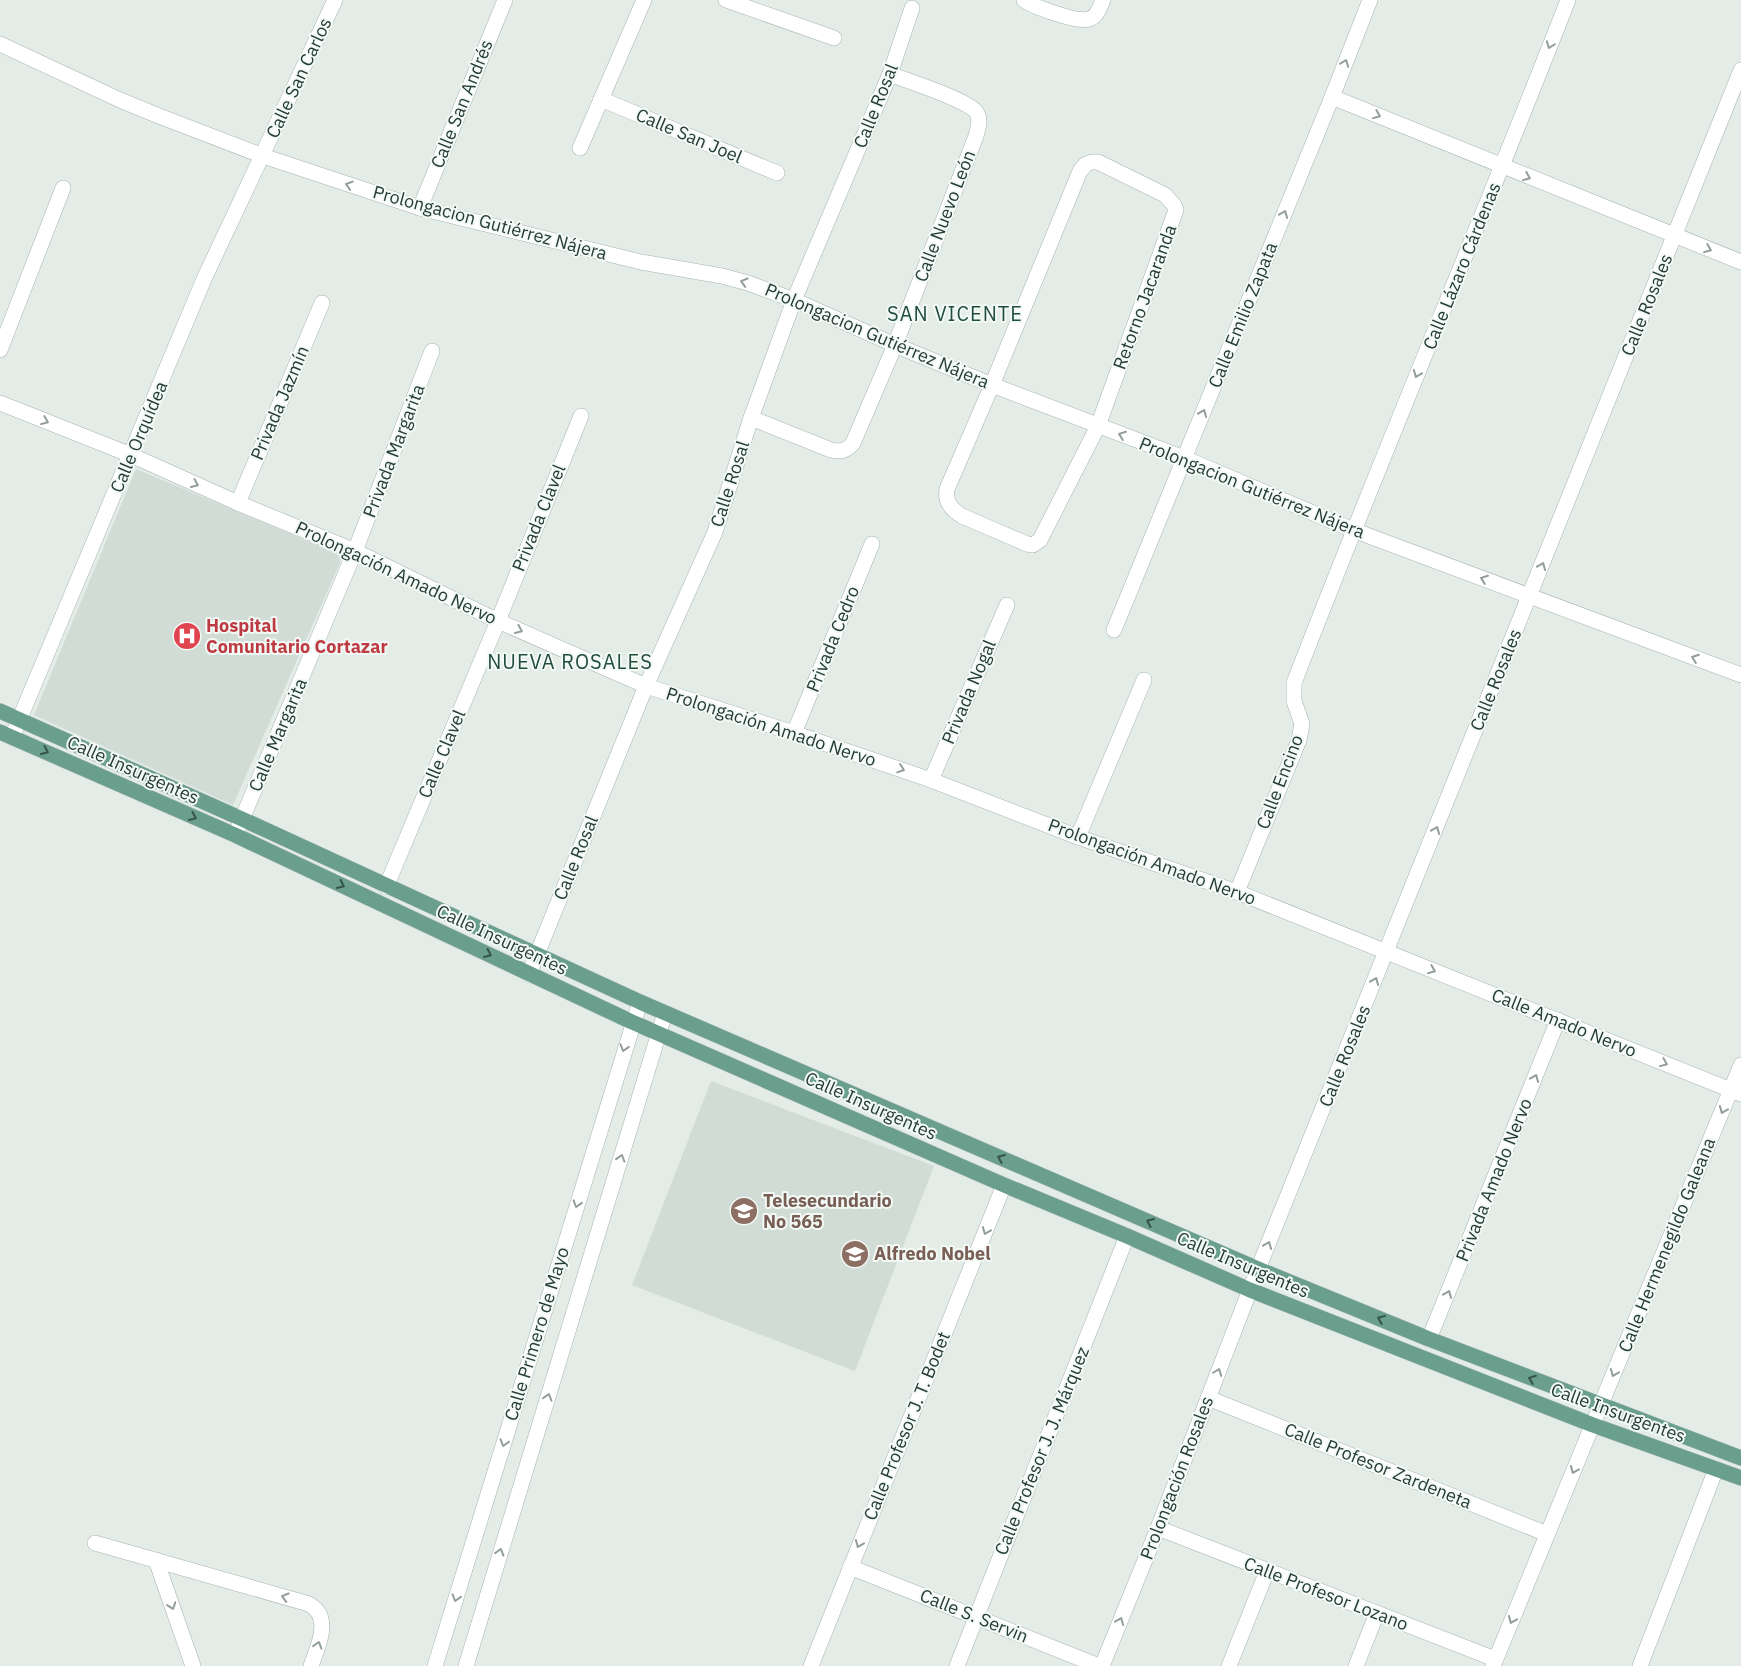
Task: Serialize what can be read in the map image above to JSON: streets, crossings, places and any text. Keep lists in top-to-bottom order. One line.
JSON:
{"streets":{"main road":["Calle Insurgentes"],"street":["Calle San Carlos","Calle San Andrés","Calle Rosal","Calle San Joel","Calle Nuevo León","Prolongacion Gutiérrez Nájera","Calle Lázaro Cárdenas","Retorno Jacaranda","Calle Rosales","Calle Emilio Zapata","Privada Jazmín","Calle Orquídea","Privada Margarita","Privada Clavel","Prolongación Amado Nervo","Privada Cedro","Privada Nogal","Calle Margarita","Calle Clavel","Calle Encino","Calle Amado Nervo","Privada Amado Nervo","Calle Hermenegildo Galeana","Calle Primero de Mayo","Calle Profesor J. T. Bodet","Calle Profesor J. J. Márquez","Calle Profesor Zardeneta","Prolongación Rosales","Calle Profesor Lozano","Calle S. Servin"]},"crossings":[["Calle San Carlos","Prolongacion Gutiérrez Nájera"],["Calle San Carlos","Calle Orquídea"],["Calle San Andrés","Prolongacion Gutiérrez Nájera"],["Calle Rosal","Calle Nuevo León"],["Calle Rosal","Prolongacion Gutiérrez Nájera"],["Calle Rosal","Prolongación Amado Nervo"],["Calle Rosal","Calle Insurgentes"],["Calle Nuevo León","Prolongacion Gutiérrez Nájera"],["Prolongacion Gutiérrez Nájera","Calle Lázaro Cárdenas"],["Prolongacion Gutiérrez Nájera","Retorno Jacaranda"],["Prolongacion Gutiérrez Nájera","Calle Rosales"],["Prolongacion Gutiérrez Nájera","Calle Emilio Zapata"],["Prolongacion Gutiérrez Nájera","Calle Orquídea"],["Prolongacion Gutiérrez Nájera","Calle Encino"],["Calle Lázaro Cárdenas","Calle Encino"],["Calle Rosales","Prolongación Amado Nervo"],["Calle Rosales","Calle Insurgentes"],["Calle Rosales","Calle Amado Nervo"],["Calle Rosales","Prolongación Rosales"],["Privada Jazmín","Prolongación Amado Nervo"],["Calle Orquídea","Prolongación Amado Nervo"],["Calle Orquídea","Calle Insurgentes"],["Privada Margarita","Prolongación Amado Nervo"],["Privada Margarita","Calle Margarita"],["Privada Clavel","Prolongación Amado Nervo"],["Privada Clavel","Calle Clavel"],["Prolongación Amado Nervo","Privada Cedro"],["Prolongación Amado Nervo","Privada Nogal"],["Prolongación Amado Nervo","Calle Margarita"],["Prolongación Amado Nervo","Calle Clavel"],["Prolongación Amado Nervo","Calle Encino"],["Prolongación Amado Nervo","Calle Amado Nervo"],["Calle Margarita","Calle Insurgentes"],["Calle Clavel","Calle Insurgentes"],["Calle Insurgentes","Privada Amado Nervo"],["Calle Insurgentes","Calle Hermenegildo Galeana"],["Calle Insurgentes","Calle Primero de Mayo"],["Calle Insurgentes","Calle Profesor J. T. Bodet"],["Calle Insurgentes","Calle Profesor J. J. Márquez"],["Calle Insurgentes","Prolongación Rosales"],["Calle Amado Nervo","Privada Amado Nervo"],["Calle Amado Nervo","Calle Hermenegildo Galeana"],["Calle Hermenegildo Galeana","Calle Profesor Zardeneta"],["Calle Hermenegildo Galeana","Calle Profesor Lozano"],["Calle Profesor J. T. Bodet","Calle S. Servin"],["Calle Profesor J. J. Márquez","Calle S. Servin"],["Calle Profesor Zardeneta","Prolongación Rosales"],["Prolongación Rosales","Calle Profesor Lozano"],["Prolongación Rosales","Calle S. Servin"]],"one_way":["Prolongacion Gutiérrez Nájera","Calle Lázaro Cárdenas","Calle Rosales","Calle Emilio Zapata","Prolongación Amado Nervo","Calle Amado Nervo","Privada Amado Nervo","Calle Hermenegildo Galeana","Calle Profesor J. T. Bodet"],"districts":["SAN VICENTE","NUEVA ROSALES"],"places":{"hospital":["Hospital Comunitario Cortazar"],"school or university":["Telesecundario No 565","Alfredo Nobel"]}}
